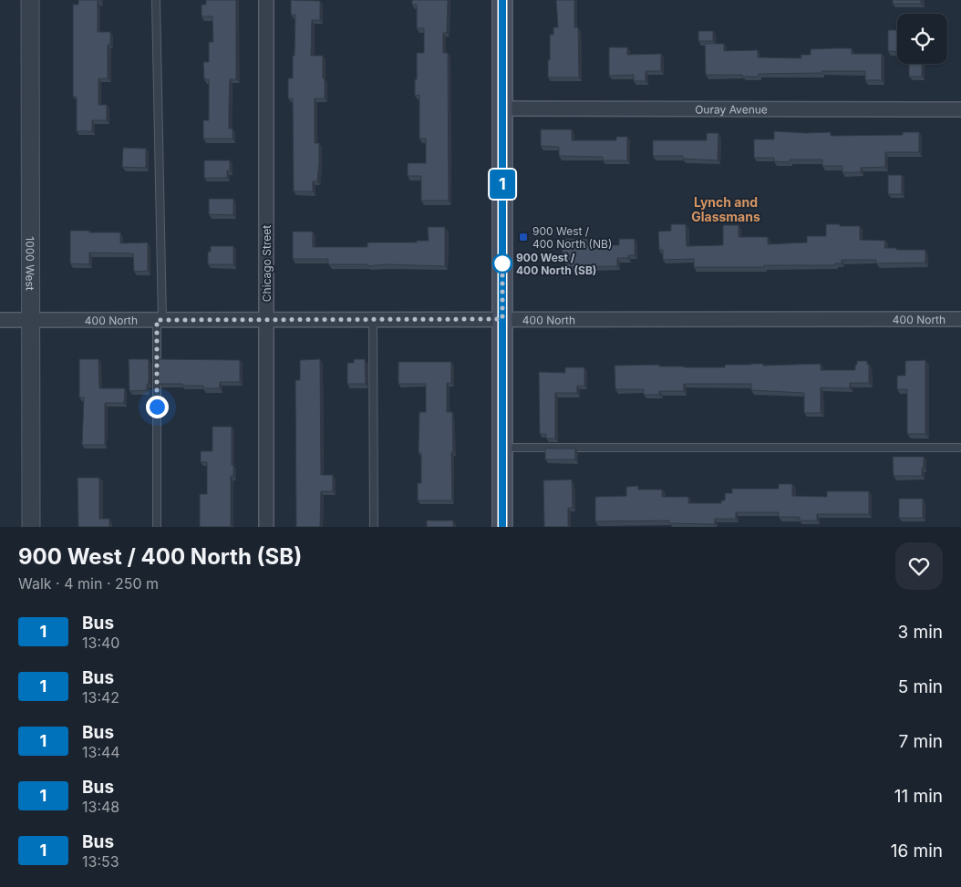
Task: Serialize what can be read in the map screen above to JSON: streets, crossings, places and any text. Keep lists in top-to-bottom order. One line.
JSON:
{"streets":{"street":["Ouray Avenue","1000 West","Chicago Street","400 North"]},"crossings":[["1000 West","400 North"],["Chicago Street","400 North"]],"districts":["Lynch and Glassmans"],"places":{"transit":["900 West / 400 North (NB)"],"other":["900 West / 400 North (SB)"]},"lines":["bus line 1"],"page":{"on_map":"1","heading":["900 West / 400 North (SB)","Walk · 4 min · 250 m"],"list":[{"mark":"1","name":"Bus","note":"13:40","value":"3 min"},{"mark":"1","name":"Bus","note":"13:42","value":"5 min"},{"mark":"1","name":"Bus","note":"13:44","value":"7 min"},{"mark":"1","name":"Bus","note":"13:48","value":"11 min"},{"mark":"1","name":"Bus","note":"13:53","value":"16 min"}]}}
